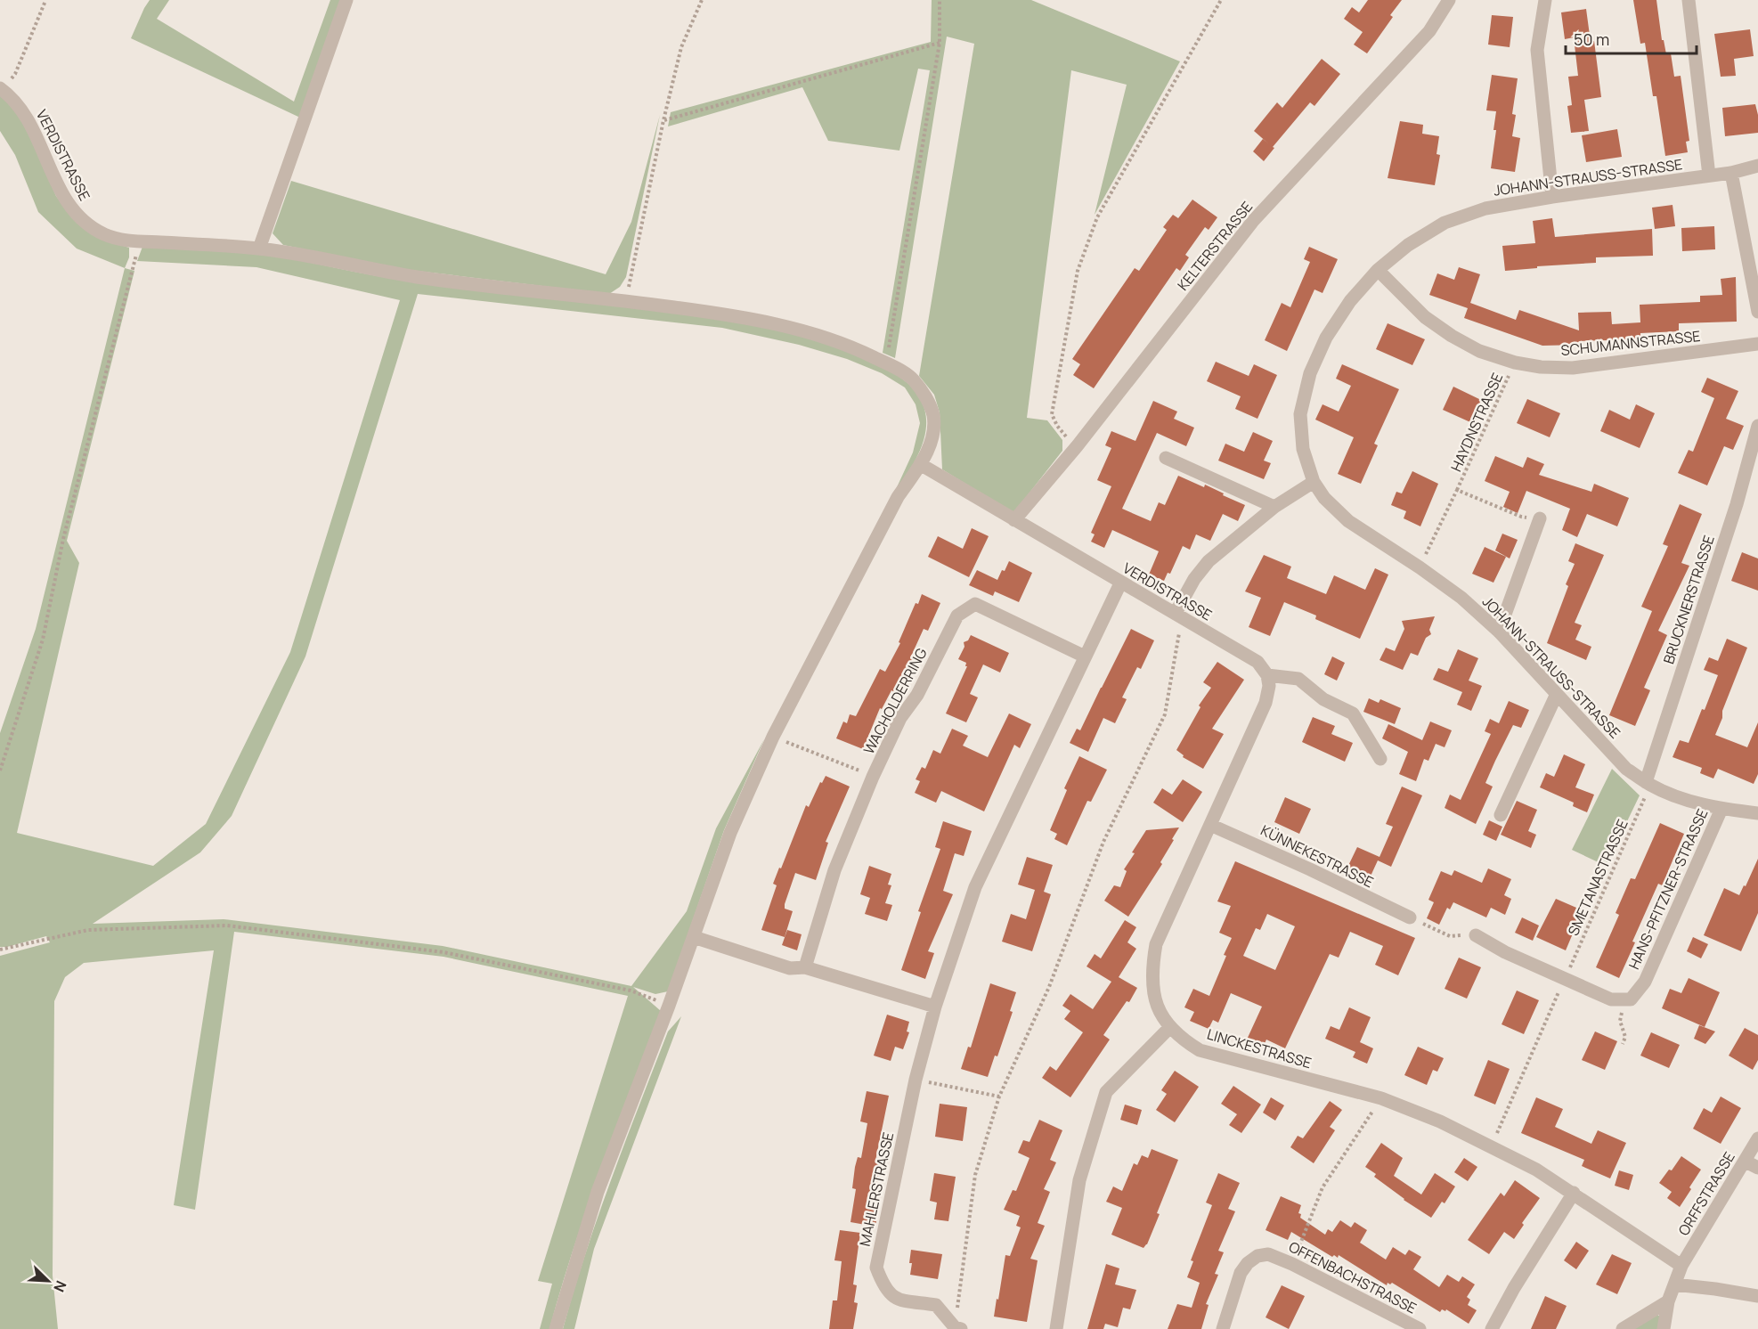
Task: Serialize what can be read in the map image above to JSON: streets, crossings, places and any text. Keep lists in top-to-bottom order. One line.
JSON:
{"streets":{"street":["VERDISTRASSE","JOHANN-STRAUSS-STRASSE","KELTERSTRASSE","SCHUMANNSTRASSE","BRUCKNERSTRASSE","WACHOLDERRING","KÜNNEKESTRASSE","HANS-PFITZNER-STRASSE","LINCKESTRASSE","MAHLERSTRASSE","ORFFSTRASSE","OFFENBACHSTRASSE"],"path":["HAYDNSTRASSE","SMETANASTRASSE"]},"crossings":[["VERDISTRASSE","KELTERSTRASSE"],["VERDISTRASSE","LINCKESTRASSE"],["JOHANN-STRAUSS-STRASSE","SCHUMANNSTRASSE"],["JOHANN-STRAUSS-STRASSE","HAYDNSTRASSE"],["JOHANN-STRAUSS-STRASSE","BRUCKNERSTRASSE"],["JOHANN-STRAUSS-STRASSE","SMETANASTRASSE"],["JOHANN-STRAUSS-STRASSE","HANS-PFITZNER-STRASSE"],["SCHUMANNSTRASSE","HAYDNSTRASSE"],["BRUCKNERSTRASSE","SMETANASTRASSE"],["KÜNNEKESTRASSE","LINCKESTRASSE"],["SMETANASTRASSE","LINCKESTRASSE"],["LINCKESTRASSE","ORFFSTRASSE"]],"scale_bar":"50 m","north":"bottom right"}
